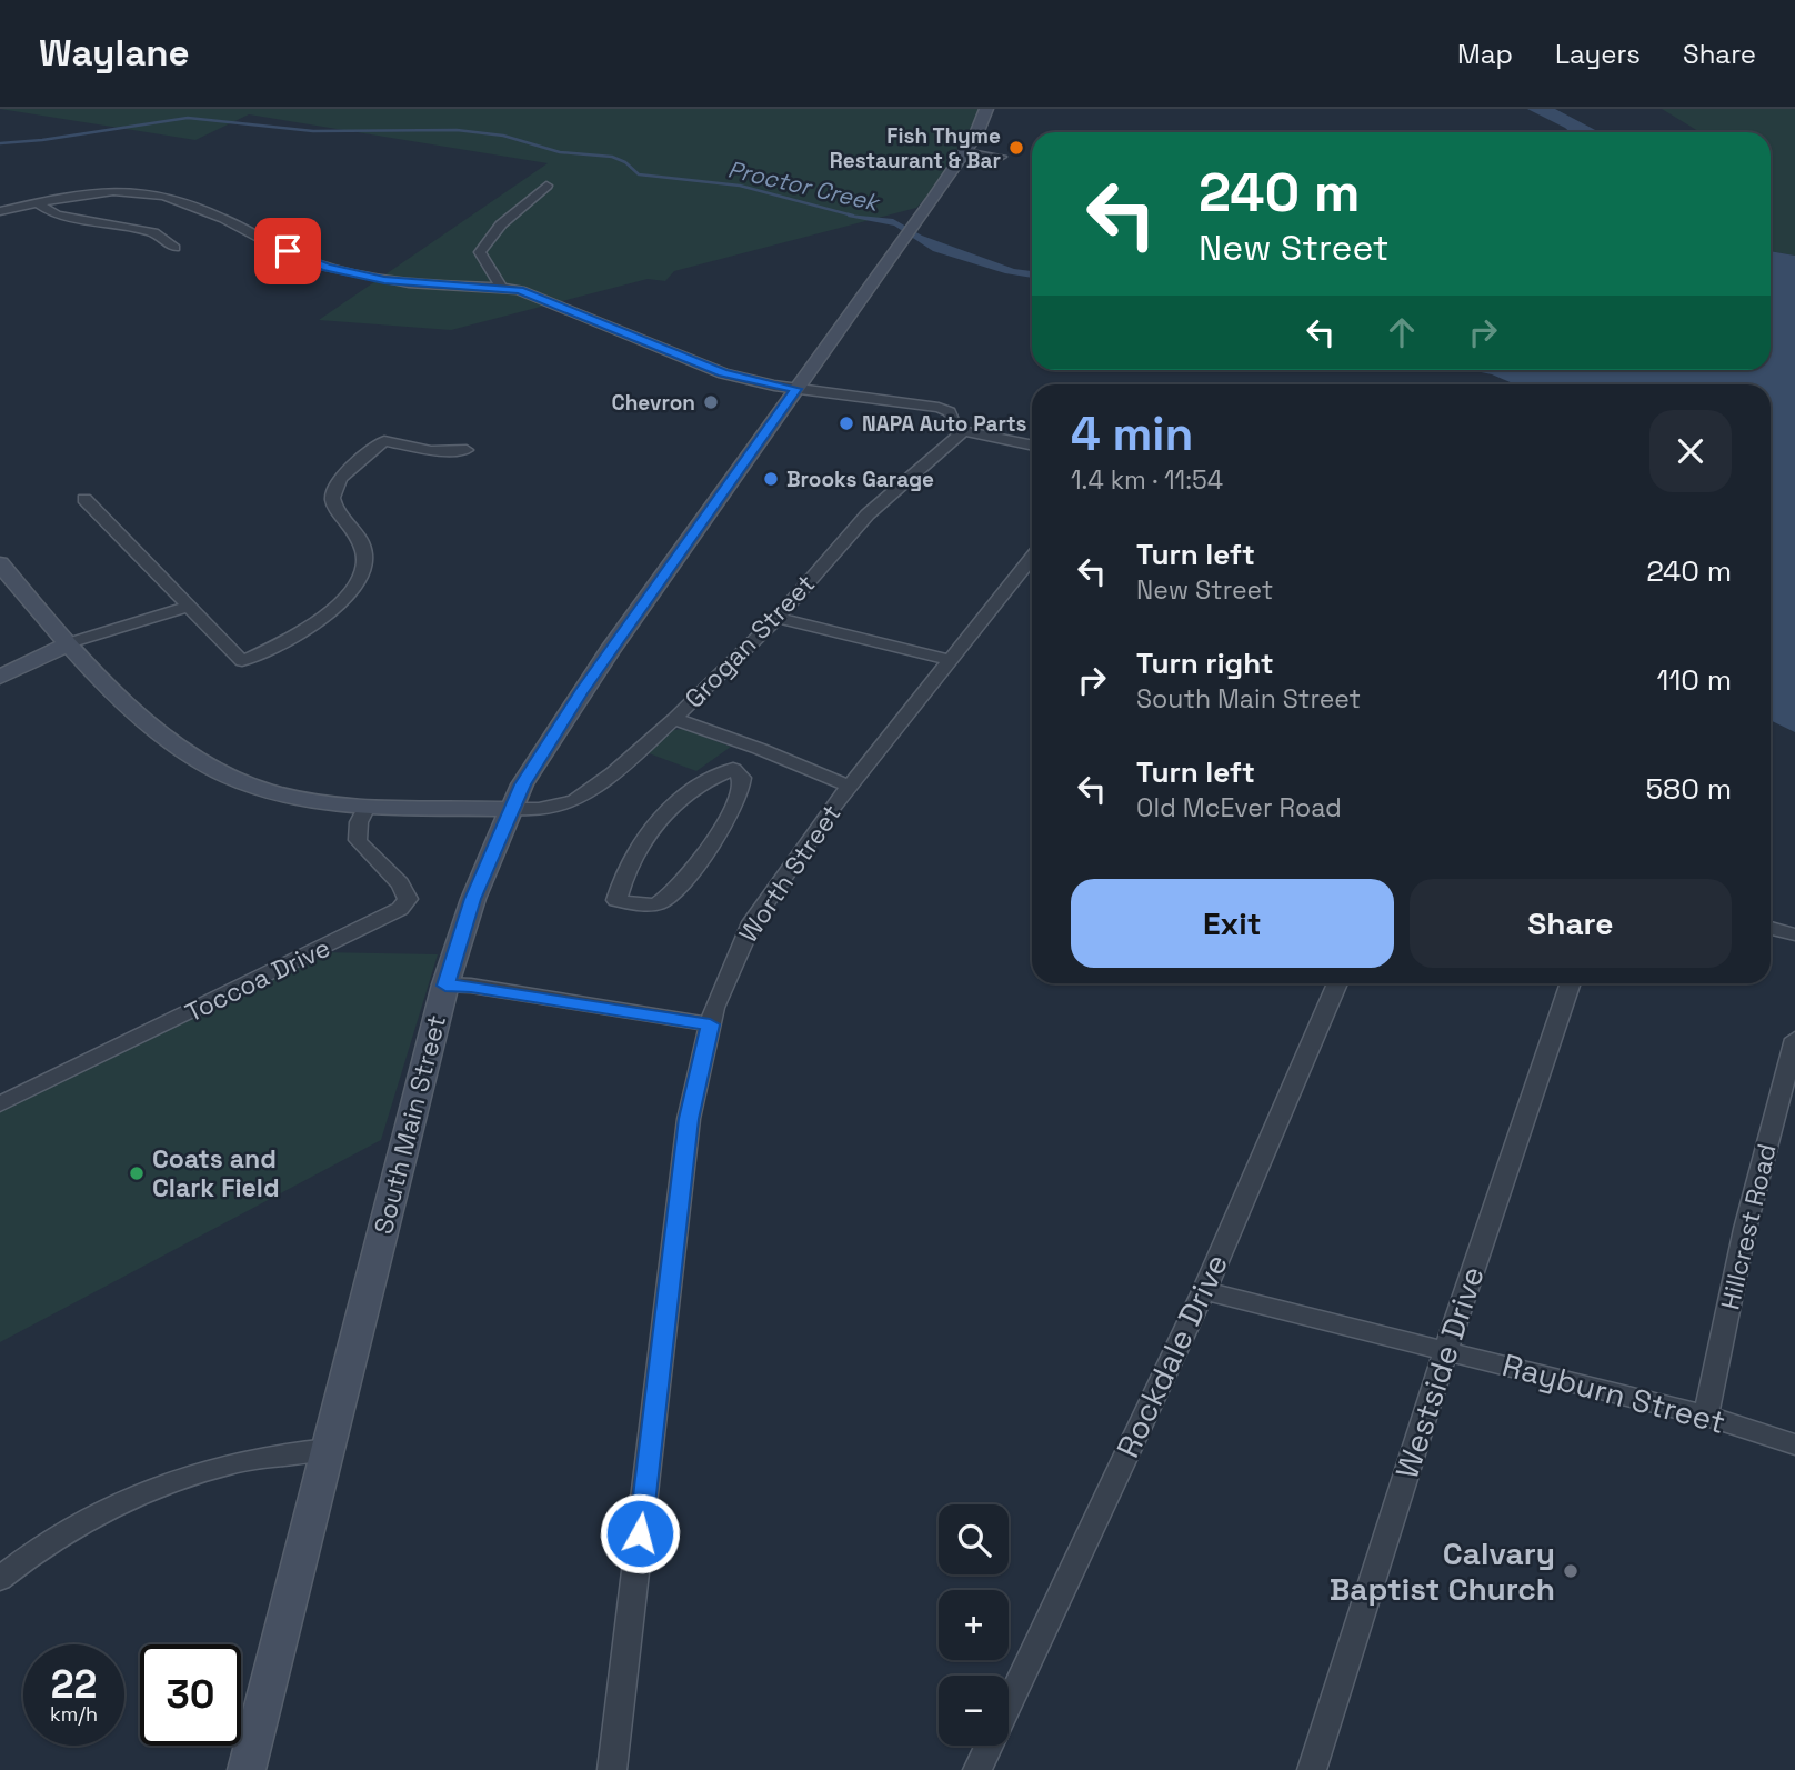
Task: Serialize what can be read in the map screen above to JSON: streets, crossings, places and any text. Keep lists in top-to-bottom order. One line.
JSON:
{"streets":{"main road":["South Main Street"],"street":["Grogan Street","Worth Street","Toccoa Drive","Hillcrest Road","Rockdale Drive","Westside Drive","Rayburn Street"]},"crossings":[["Grogan Street","South Main Street"],["Hillcrest Road","Rayburn Street"],["Rockdale Drive","Rayburn Street"],["Westside Drive","Rayburn Street"]],"water":["Proctor Creek"],"places":["Fish Thyme Restaurant & Bar","Chevron","NAPA Auto Parts","Brooks Garage","Coats and Clark Field","Calvary Baptist Church"],"page":{"header":"Waylane","nav":["Map","Layers","Share"],"turn":["240 m","New Street"],"heading":["4 min","1.4 km · 11:54"],"list":[{"name":"Turn left","note":"New Street","value":"240 m"},{"name":"Turn right","note":"South Main Street","value":"110 m"},{"name":"Turn left","note":"Old McEver Road","value":"580 m"}],"buttons":["Exit","Share"],"map_buttons":["+","−"],"speed":"22 km/h","limit":"30"}}
